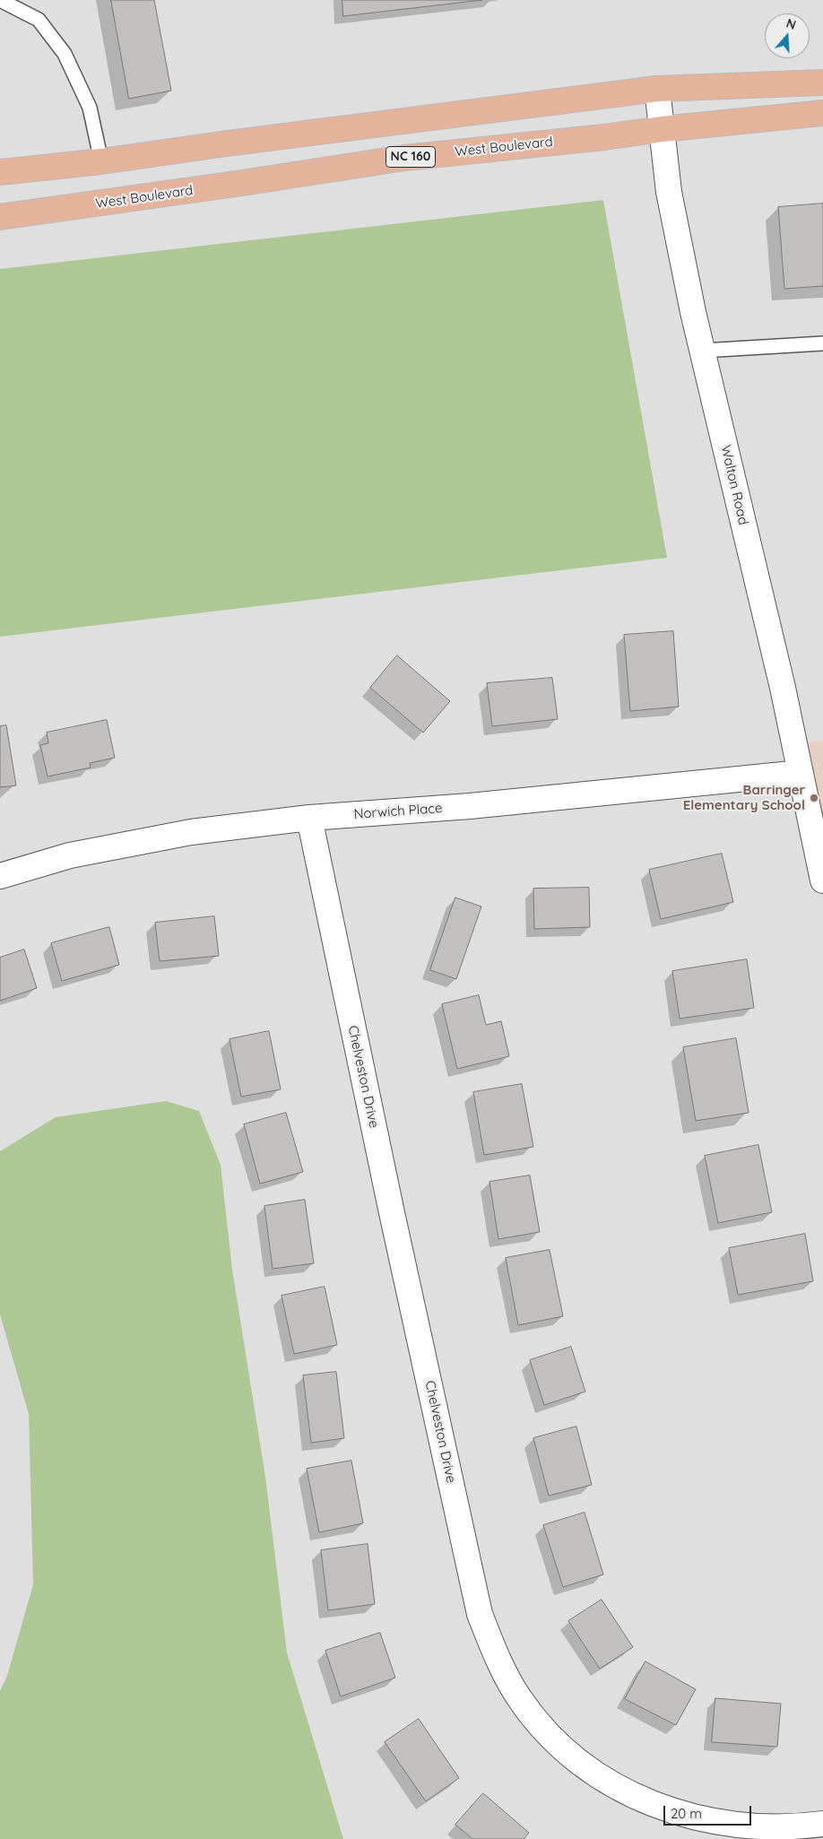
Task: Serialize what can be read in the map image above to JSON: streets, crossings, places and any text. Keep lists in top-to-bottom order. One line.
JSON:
{"streets":{"main road":["West Boulevard","NC 160"],"street":["Walton Road","Norwich Place","Chelveston Drive"]},"crossings":[["West Boulevard","Walton Road"],["Walton Road","Norwich Place"],["Norwich Place","Chelveston Drive"]],"places":["Barringer Elementary School"],"scale_bar":"20 m","north":"top"}
